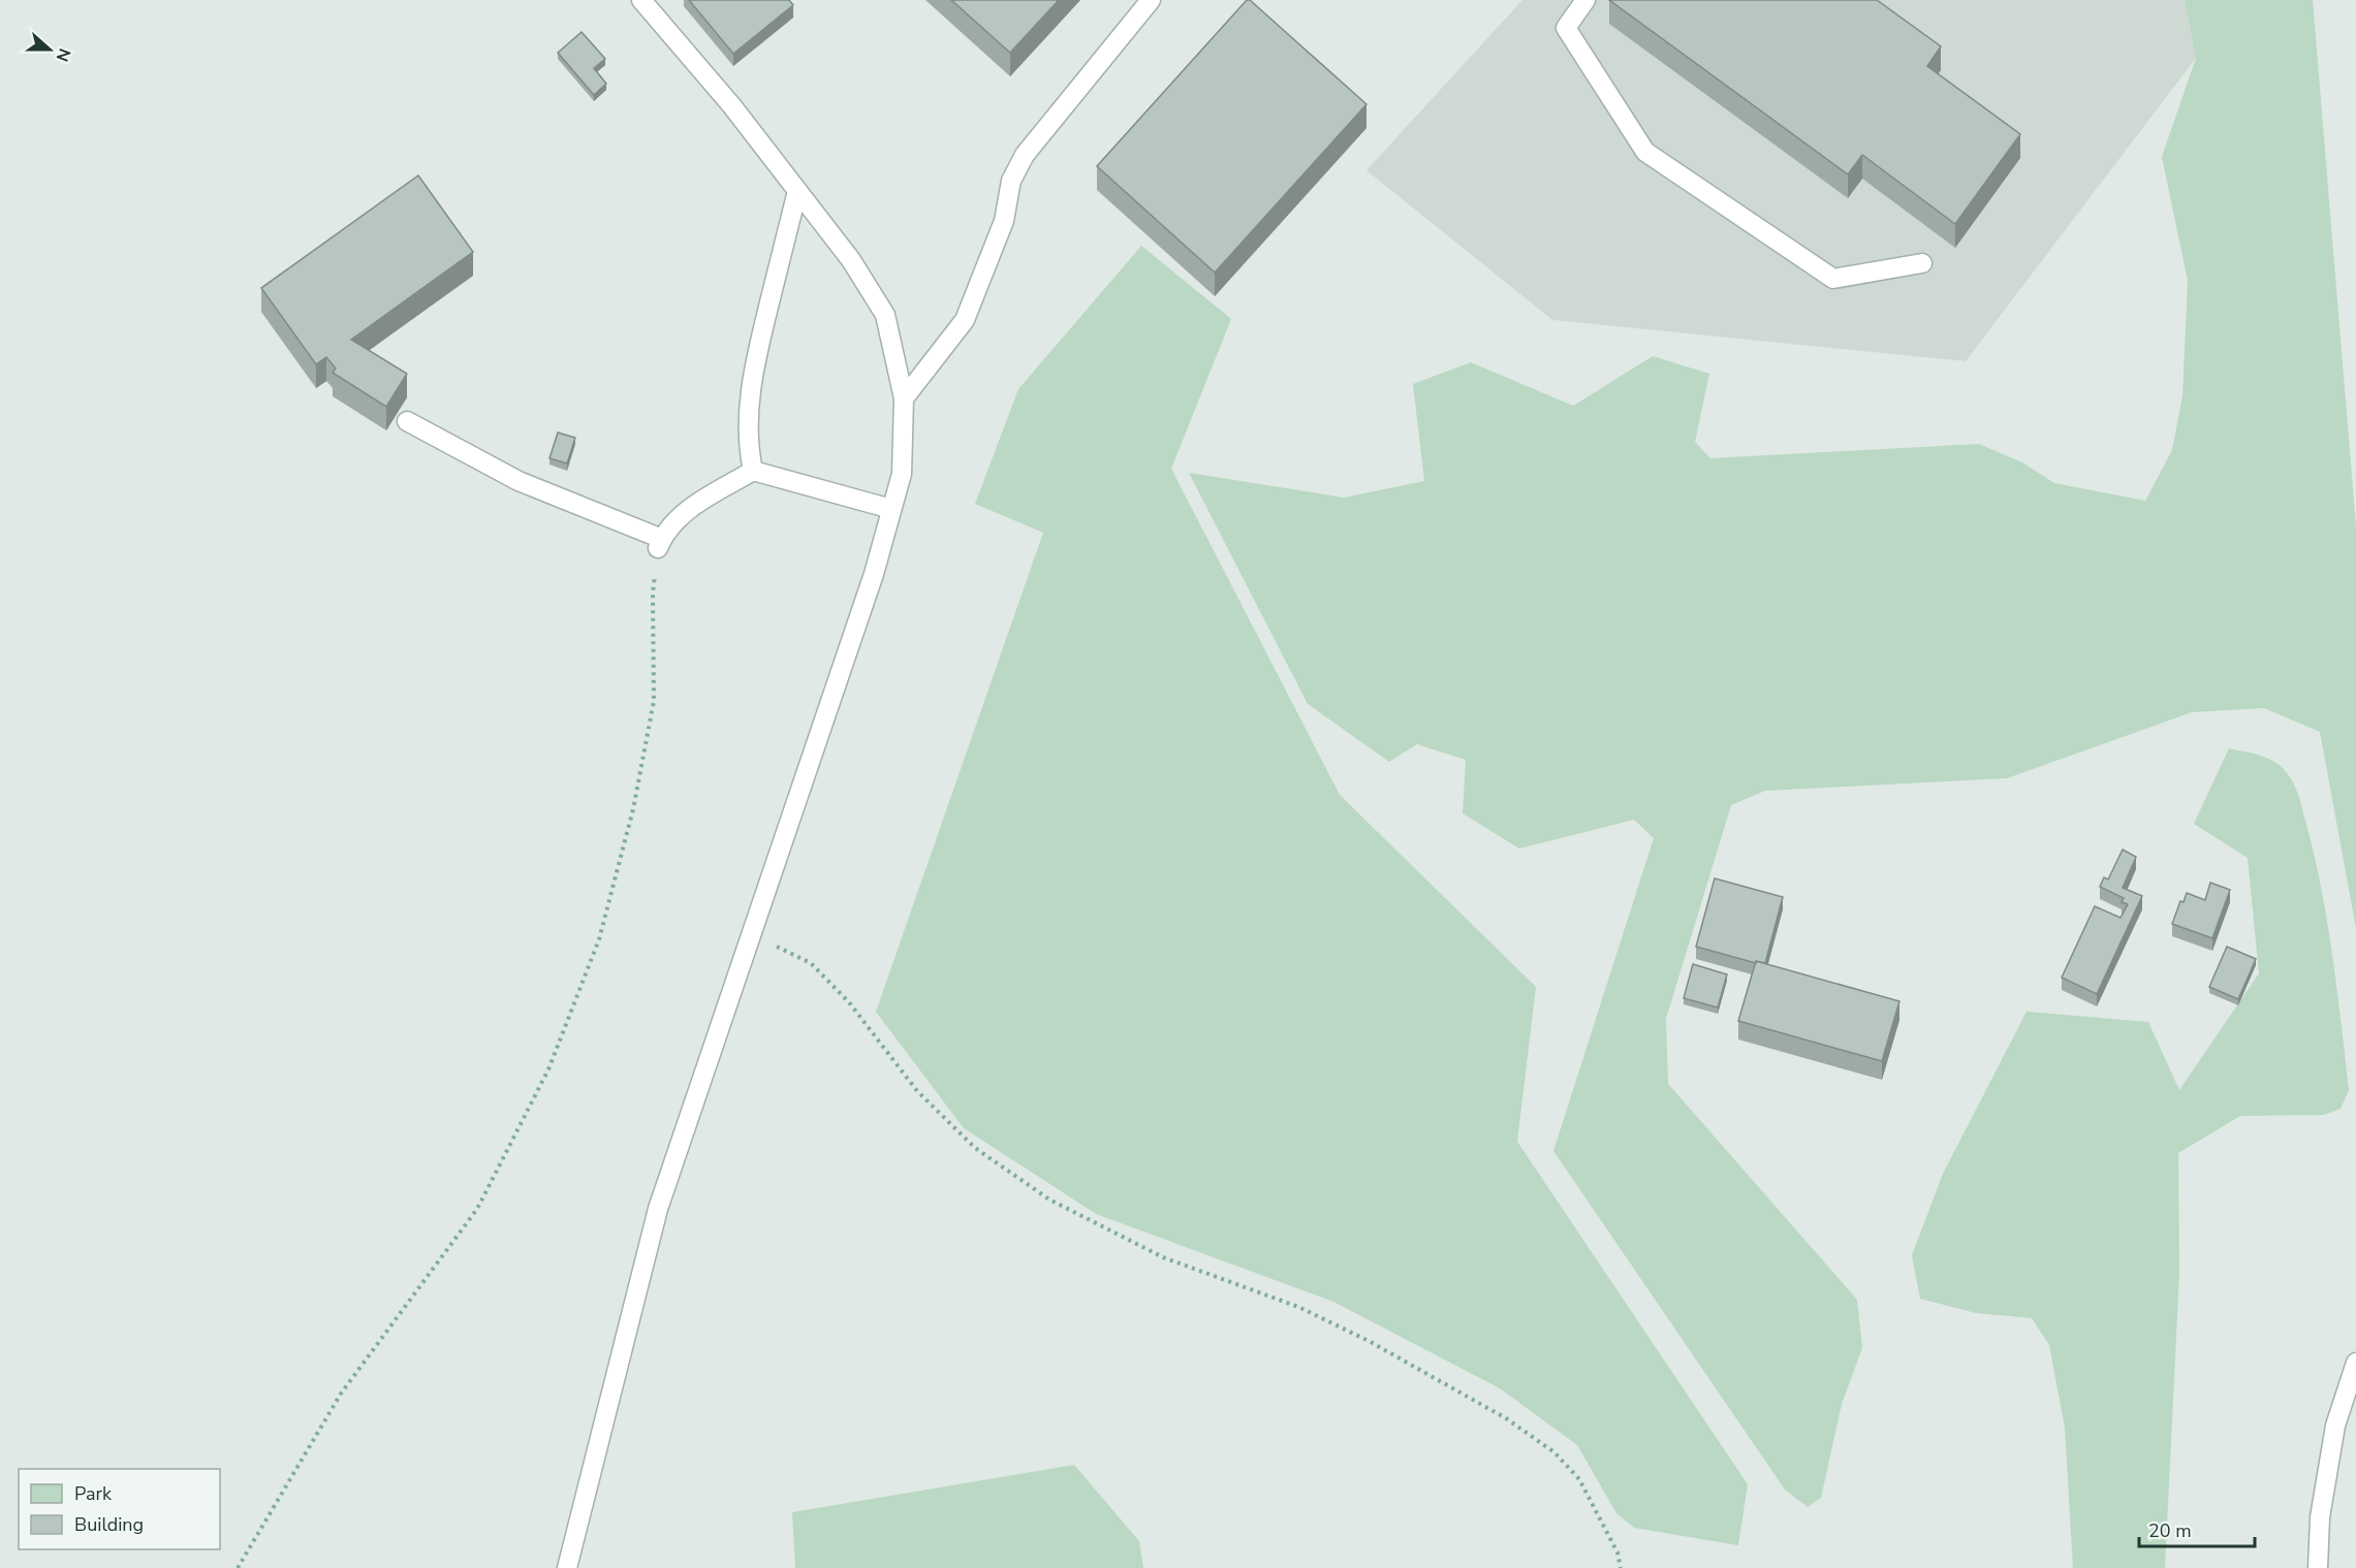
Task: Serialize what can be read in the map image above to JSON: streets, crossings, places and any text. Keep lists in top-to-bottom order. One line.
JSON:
{"legend":["Park","Building"],"scale_bar":"20 m","north":"right"}
